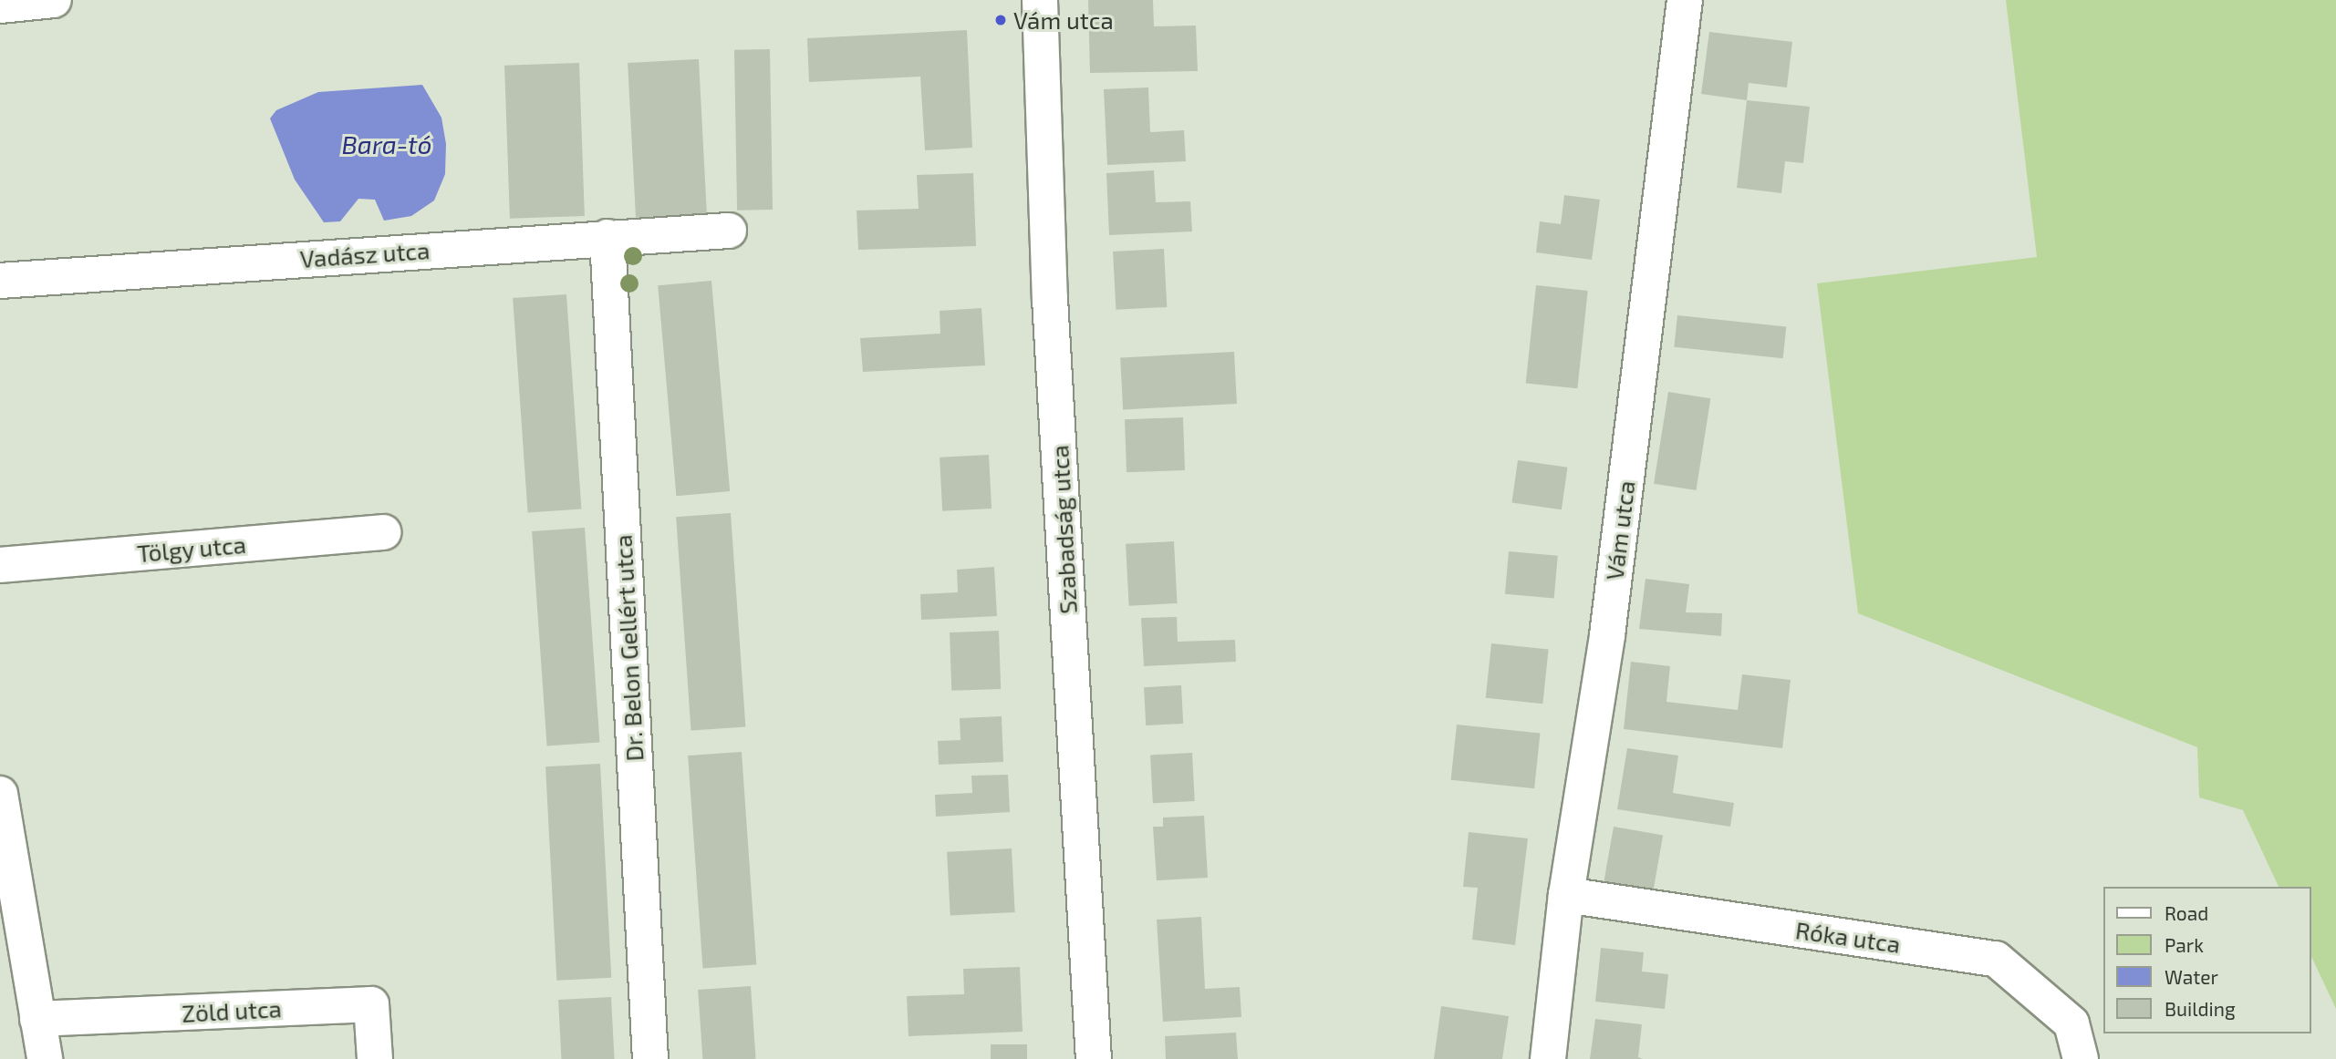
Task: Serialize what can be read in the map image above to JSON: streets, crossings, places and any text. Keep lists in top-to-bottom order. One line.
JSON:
{"streets":{"street":["Vadász utca","Szabadság utca","Vám utca","Tölgy utca","Dr. Belon Gellért utca","Róka utca","Zöld utca"]},"crossings":[["Vadász utca","Dr. Belon Gellért utca"],["Vám utca","Róka utca"]],"water":["Bara-tó"],"places":["Vám utca"],"legend":["Road","Park","Water","Building"]}
